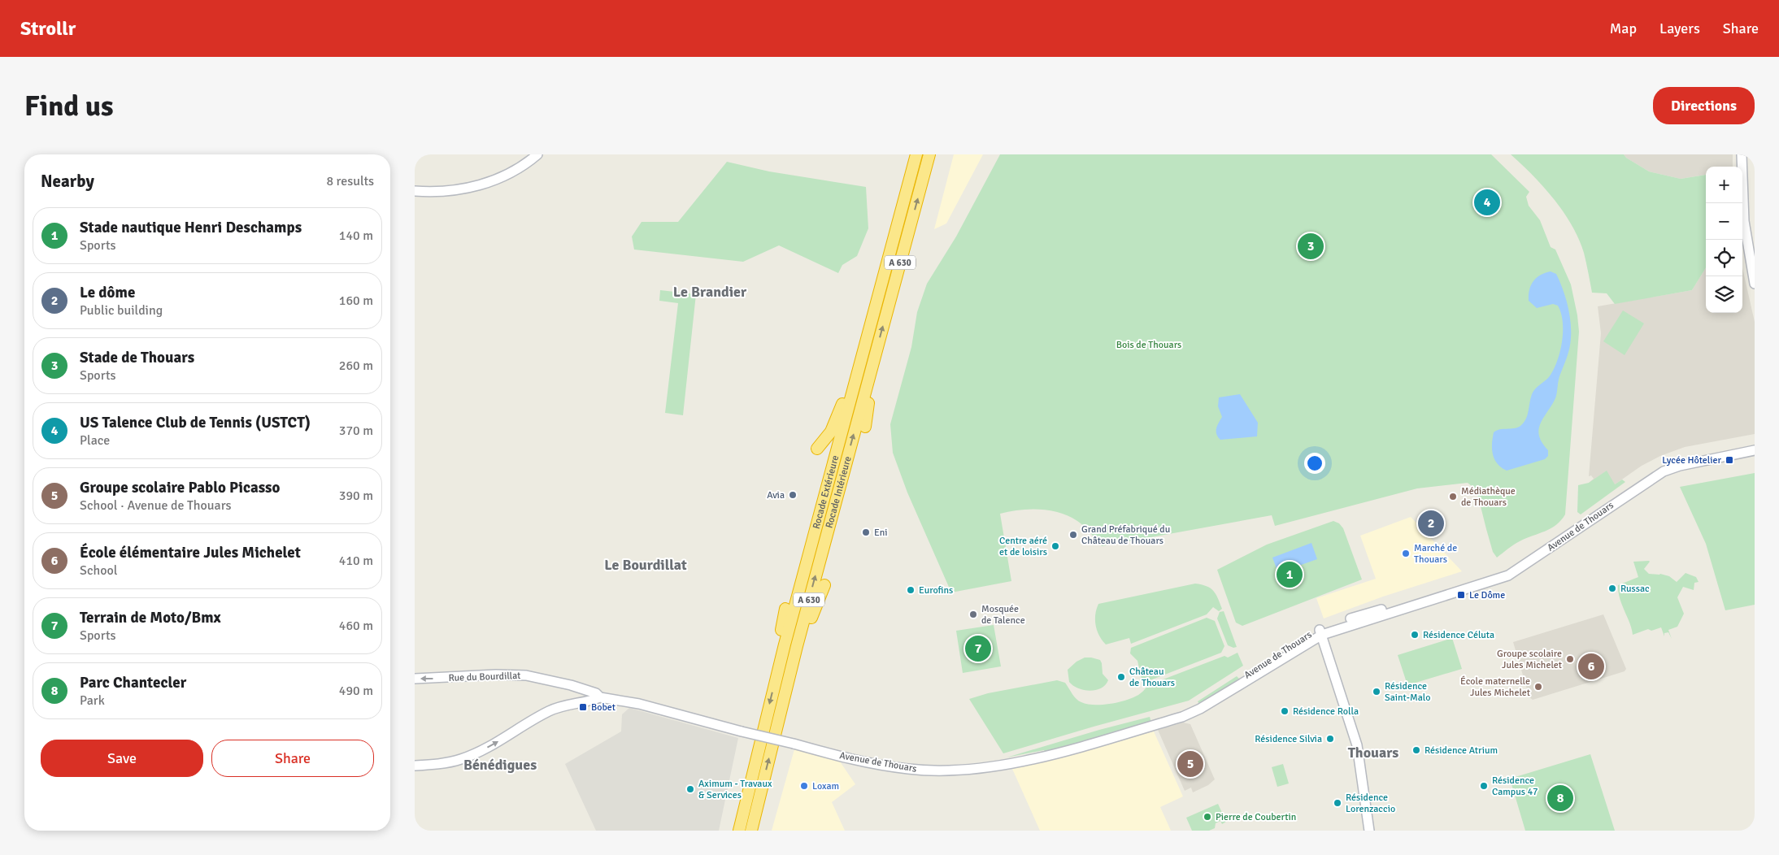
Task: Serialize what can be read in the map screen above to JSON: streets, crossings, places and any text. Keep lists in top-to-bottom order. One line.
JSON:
{"streets":{"highway":["A 630","Rocade Extérieure","Rocade Intérieure"],"street":["Avenue de Thouars","Rue du Bourdillat"]},"crossings":[["Avenue de Thouars","Rue du Bourdillat"]],"districts":["Le Brandier","Le Bourdillat","Thouars","Bénédigues"],"parks":["Bois de Thouars"],"places":{"transit":["Lycée Hôtelier","Le Dôme","Bobet"],"other":["Avia","Médiathèque de Thouars","Eni","Grand Préfabriqué du Château de Thouars","Centre aéré et de loisirs","Marché de Thouars","Russac","Eurofins","Mosquée de Talence","Résidence Céluta","Groupe scolaire Jules Michelet","Château de Thouars","École maternelle Jules Michelet","Résidence Saint-Malo","Résidence Rolla","Résidence Silvia","Résidence Atrium","Loxam","Résidence Campus 47","Aximum - Travaux & Services","Résidence Lorenzaccio","Pierre de Coubertin"]},"page":{"header":"Strollr","nav":["Map","Layers","Share"],"buttons":["Directions",["Save","Share"]],"title":"Find us","heading":["Nearby","8 results"],"map_buttons":["+","−"],"pins":["4","3","2","1","7","6","5","8"],"list":[{"mark":"1","name":"Stade nautique Henri Deschamps","note":"Sports","value":"140 m"},{"mark":"2","name":"Le dôme","note":"Public building","value":"160 m"},{"mark":"3","name":"Stade de Thouars","note":"Sports","value":"260 m"},{"mark":"4","name":"US Talence Club de Tennis (USTCT)","note":"Place","value":"370 m"},{"mark":"5","name":"Groupe scolaire Pablo Picasso","note":"School · Avenue de Thouars","value":"390 m"},{"mark":"6","name":"École élémentaire Jules Michelet","note":"School","value":"410 m"},{"mark":"7","name":"Terrain de Moto/Bmx","note":"Sports","value":"460 m"},{"mark":"8","name":"Parc Chantecler","note":"Park","value":"490 m"}]}}
